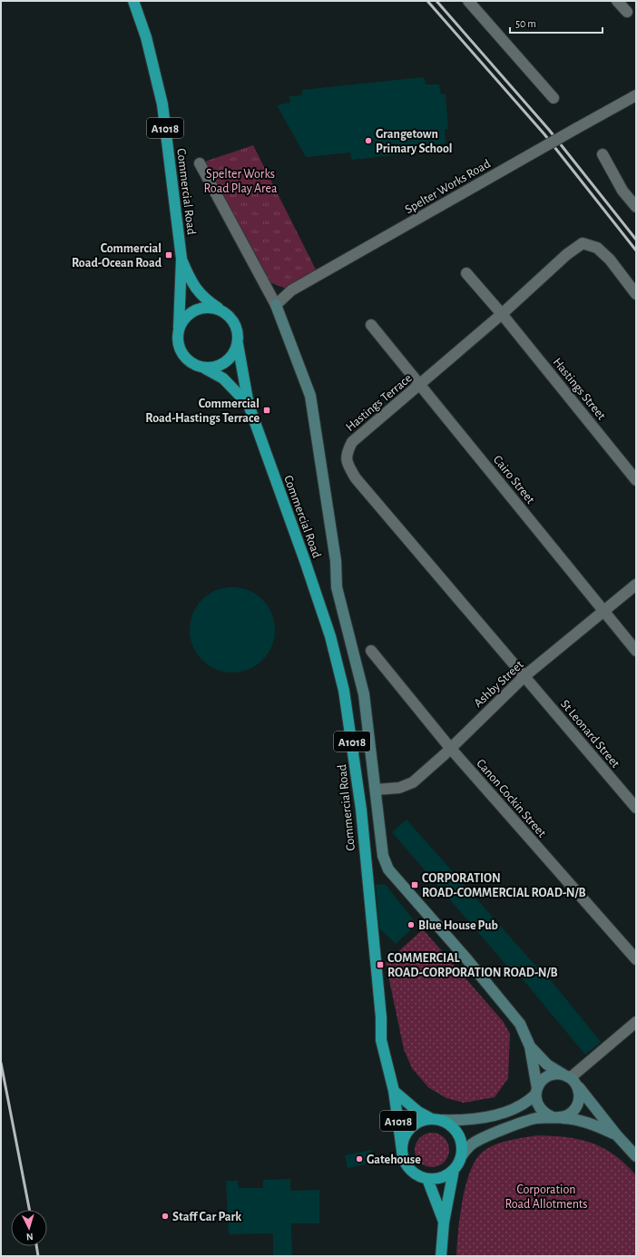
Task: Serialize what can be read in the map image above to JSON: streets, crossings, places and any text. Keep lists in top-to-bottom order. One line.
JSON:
{"streets":{"highway":["A1018","Commercial Road"],"street":["Spelter Works Road","Hastings Street","Hastings Terrace","Cairo Street","Ashby Street","St Leonard Street","Canon Cockin Street"]},"crossings":[["A1018","Commercial Road"],["Spelter Works Road","Commercial Road"],["Commercial Road","Ashby Street"],["Hastings Street","Hastings Terrace"],["Hastings Terrace","Cairo Street"],["Hastings Terrace","Ashby Street"],["Hastings Terrace","St Leonard Street"],["Cairo Street","Ashby Street"],["Ashby Street","St Leonard Street"],["Ashby Street","Canon Cockin Street"]],"parks":["Spelter Works Road Play Area","Corporation Road Allotments"],"places":{"other":["Grangetown Primary School","Blue House Pub","Gatehouse","Staff Car Park"],"transit":["Commercial Road-Ocean Road","Commercial Road-Hastings Terrace","CORPORATION ROAD-COMMERCIAL ROAD-N/B","COMMERCIAL ROAD-CORPORATION ROAD-N/B"]},"scale_bar":"50 m","north":"bottom"}
